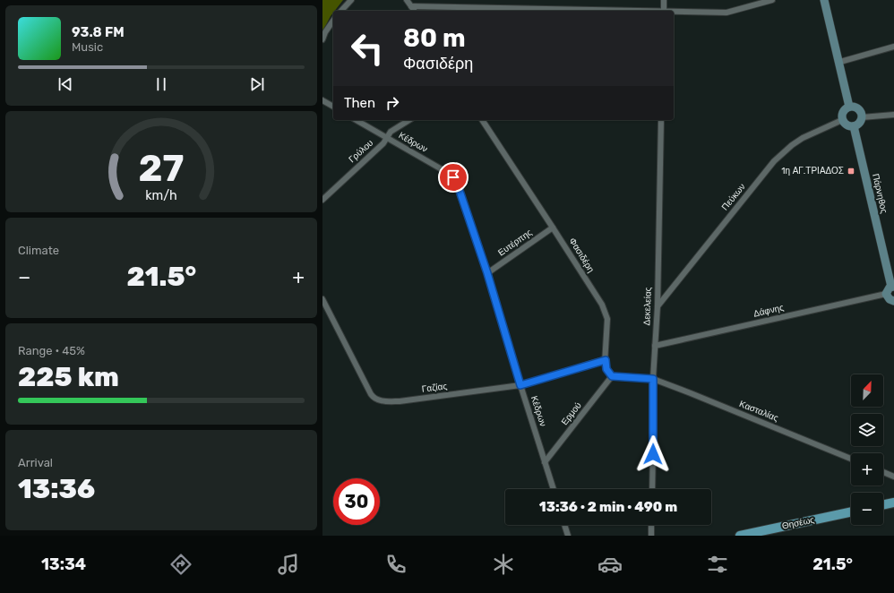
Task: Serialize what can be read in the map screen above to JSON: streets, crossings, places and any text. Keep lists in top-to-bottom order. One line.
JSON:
{"streets":{"main road":["Θησέως"],"street":["Κέδρων","Γρύλου","Πάρνηθος","Πεύκων","Ευτέρπης","Φασιδέρη","Δεκελείας","Δάφνης","Γαζίας","Κασταλίας","Ερμού"]},"crossings":[["Κέδρων","Γρύλου"],["Κέδρων","Ευτέρπης"],["Κέδρων","Γαζίας"],["Κέδρων","Ερμού"],["Πάρνηθος","Πεύκων"],["Πάρνηθος","Δάφνης"],["Πεύκων","Δεκελείας"],["Ευτέρπης","Φασιδέρη"],["Φασιδέρη","Γαζίας"],["Φασιδέρη","Ερμού"],["Δεκελείας","Δάφνης"],["Δεκελείας","Κασταλίας"]],"places":{"transit":["1η ΑΓ.ΤΡΙΑΔΟΣ"]},"north":"top right","page":{"turn":["80 m","Φασιδέρη"],"song":["93.8 FM","Music"],"then":"Then","tile":["Climate",["Range · 45%","225 km"],["Arrival","13:36"]],"heat":["−","21.5°","+"],"map_buttons":["+","−"],"limit":"30","trip":"13:36 · 2 min · 490 m","tabs":["13:34","21.5°"],"gauge":["27","km/h"]}}
